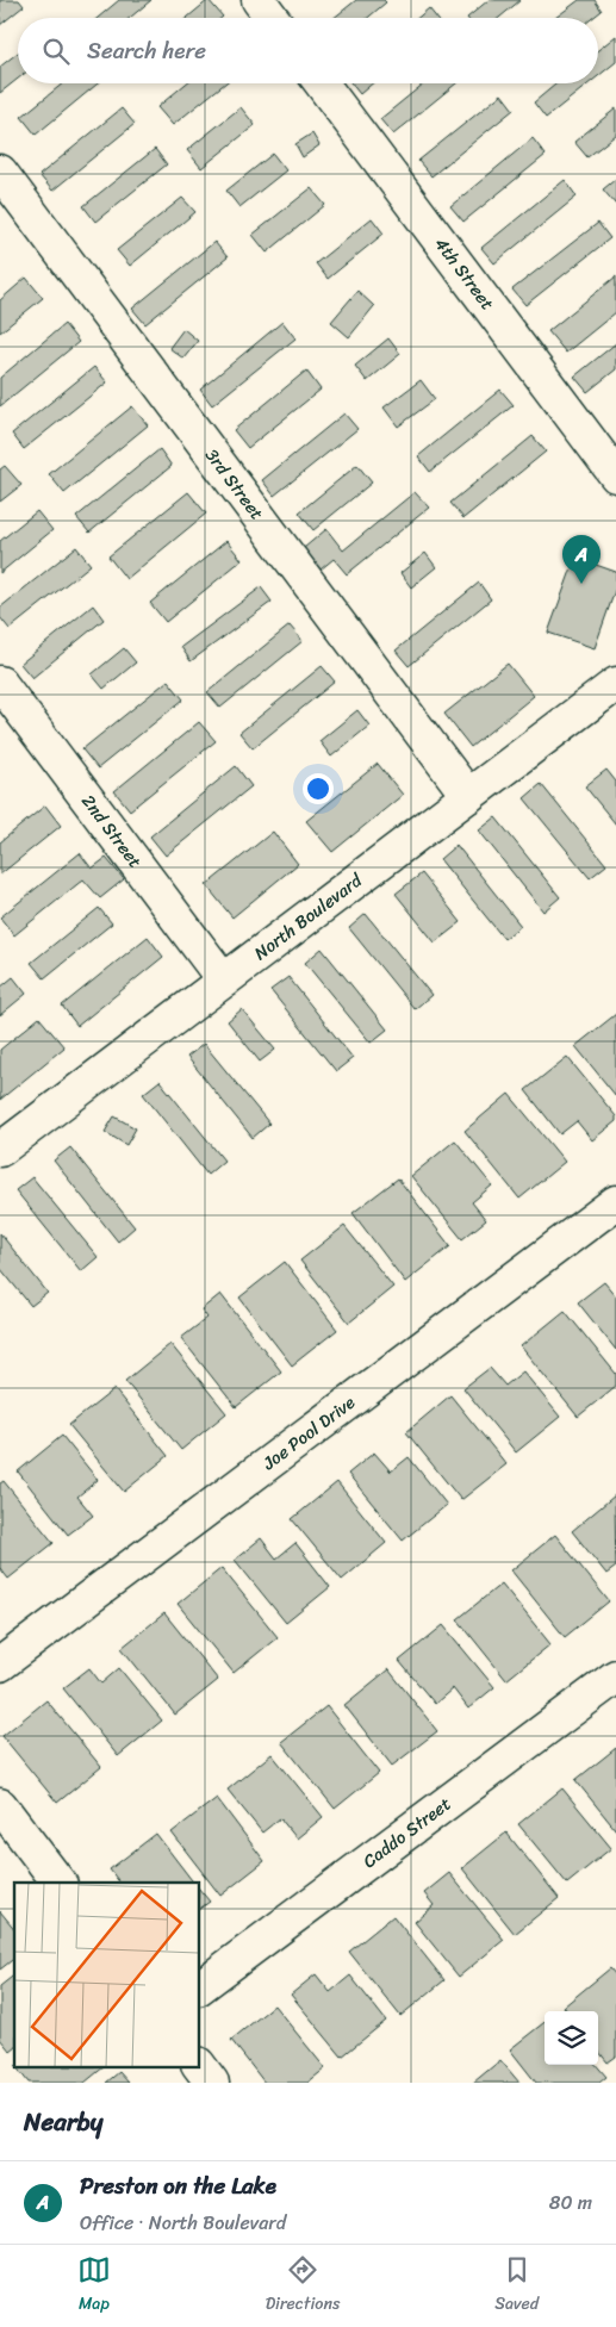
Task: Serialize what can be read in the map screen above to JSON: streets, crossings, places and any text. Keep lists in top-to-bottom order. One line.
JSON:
{"streets":{"street":["4th Street","3rd Street","2nd Street","North Boulevard","Joe Pool Drive","Caddo Street"]},"crossings":[["3rd Street","North Boulevard"],["2nd Street","North Boulevard"]],"page":{"search":"Search here","pins":"A","heading":"Nearby","list":[{"mark":"A","name":"Preston on the Lake","note":"Office · North Boulevard","value":"80 m"}],"nav":["Map","Directions","Saved"]}}
